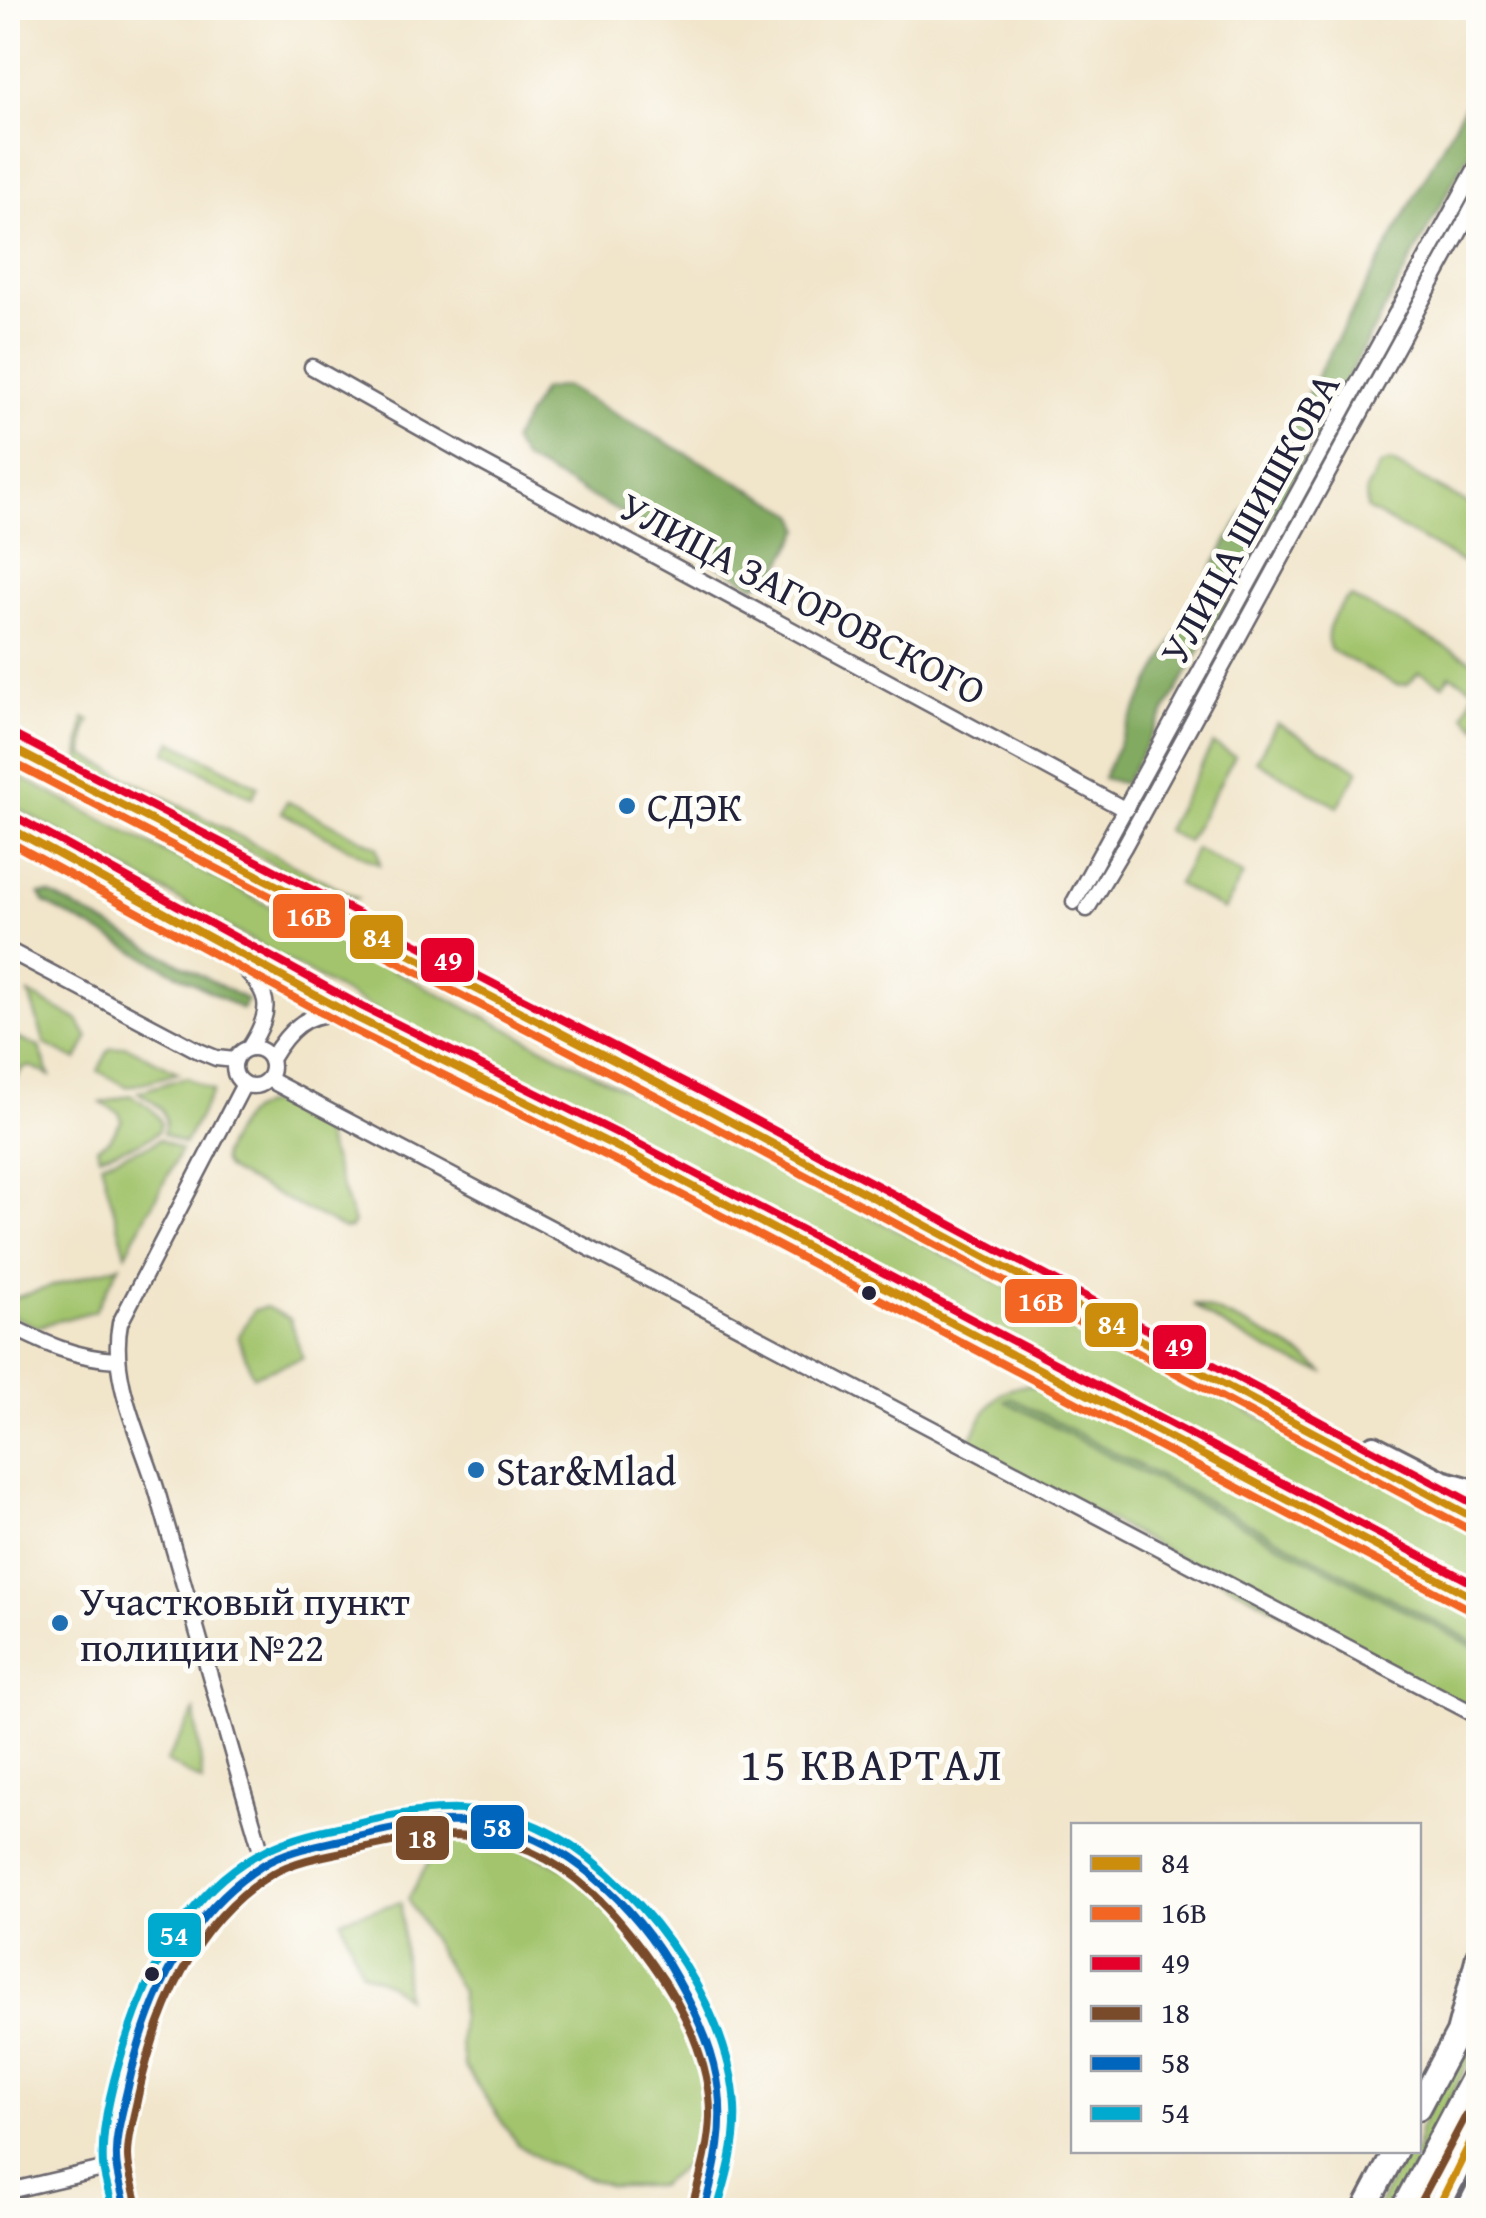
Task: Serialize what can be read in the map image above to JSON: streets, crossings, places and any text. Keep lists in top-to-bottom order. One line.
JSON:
{"streets":{"street":["УЛИЦА ШИШКОВА","УЛИЦА ЗАГОРОВСКОГО"]},"crossings":[["УЛИЦА ШИШКОВА","УЛИЦА ЗАГОРОВСКОГО"]],"districts":["15 КВАРТАЛ"],"places":["СДЭК","Star&Mlad","Участковый пункт полиции №22"],"lines":["transit line 49","transit line 84","transit line 16В","transit line 54","transit line 58","transit line 18"],"legend":["84","16В","49","18","58","54"]}
